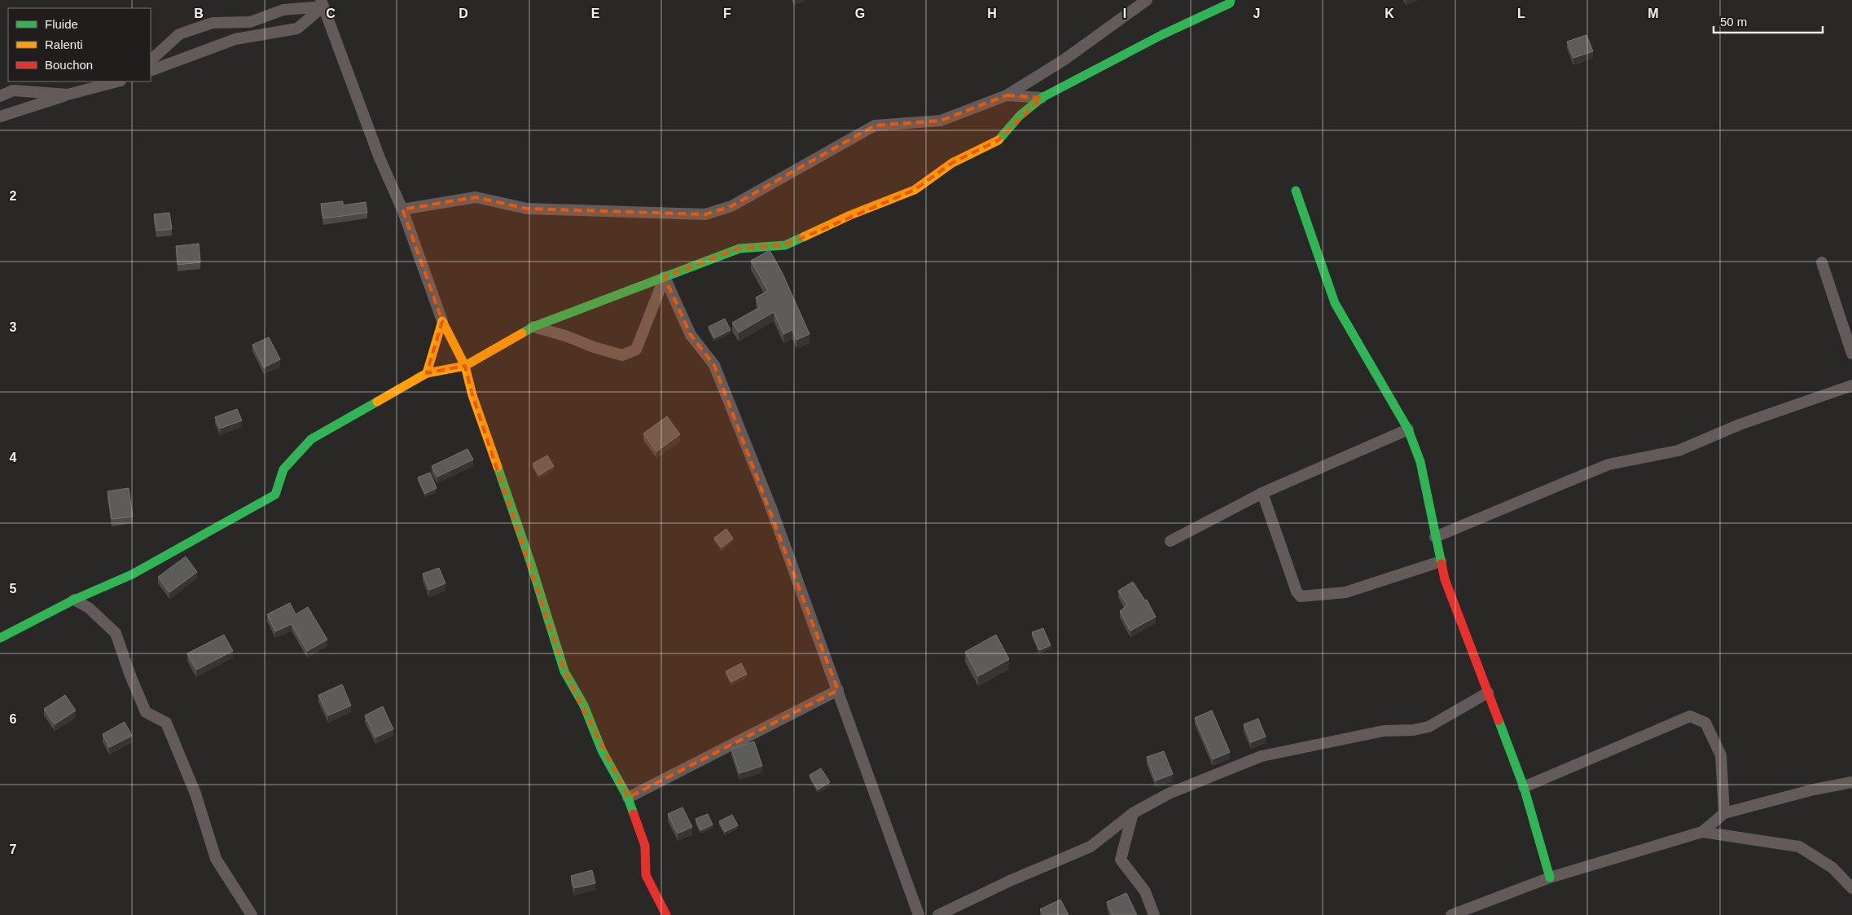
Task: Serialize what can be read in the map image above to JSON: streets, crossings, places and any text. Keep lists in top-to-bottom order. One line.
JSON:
{"legend":["Fluide","Ralenti","Bouchon"],"scale_bar":"50 m","grid":{"columns":["B","C","D","E","F","G","H","I","J","K","L","M"],"rows":["2","3","4","5","6","7"]}}
